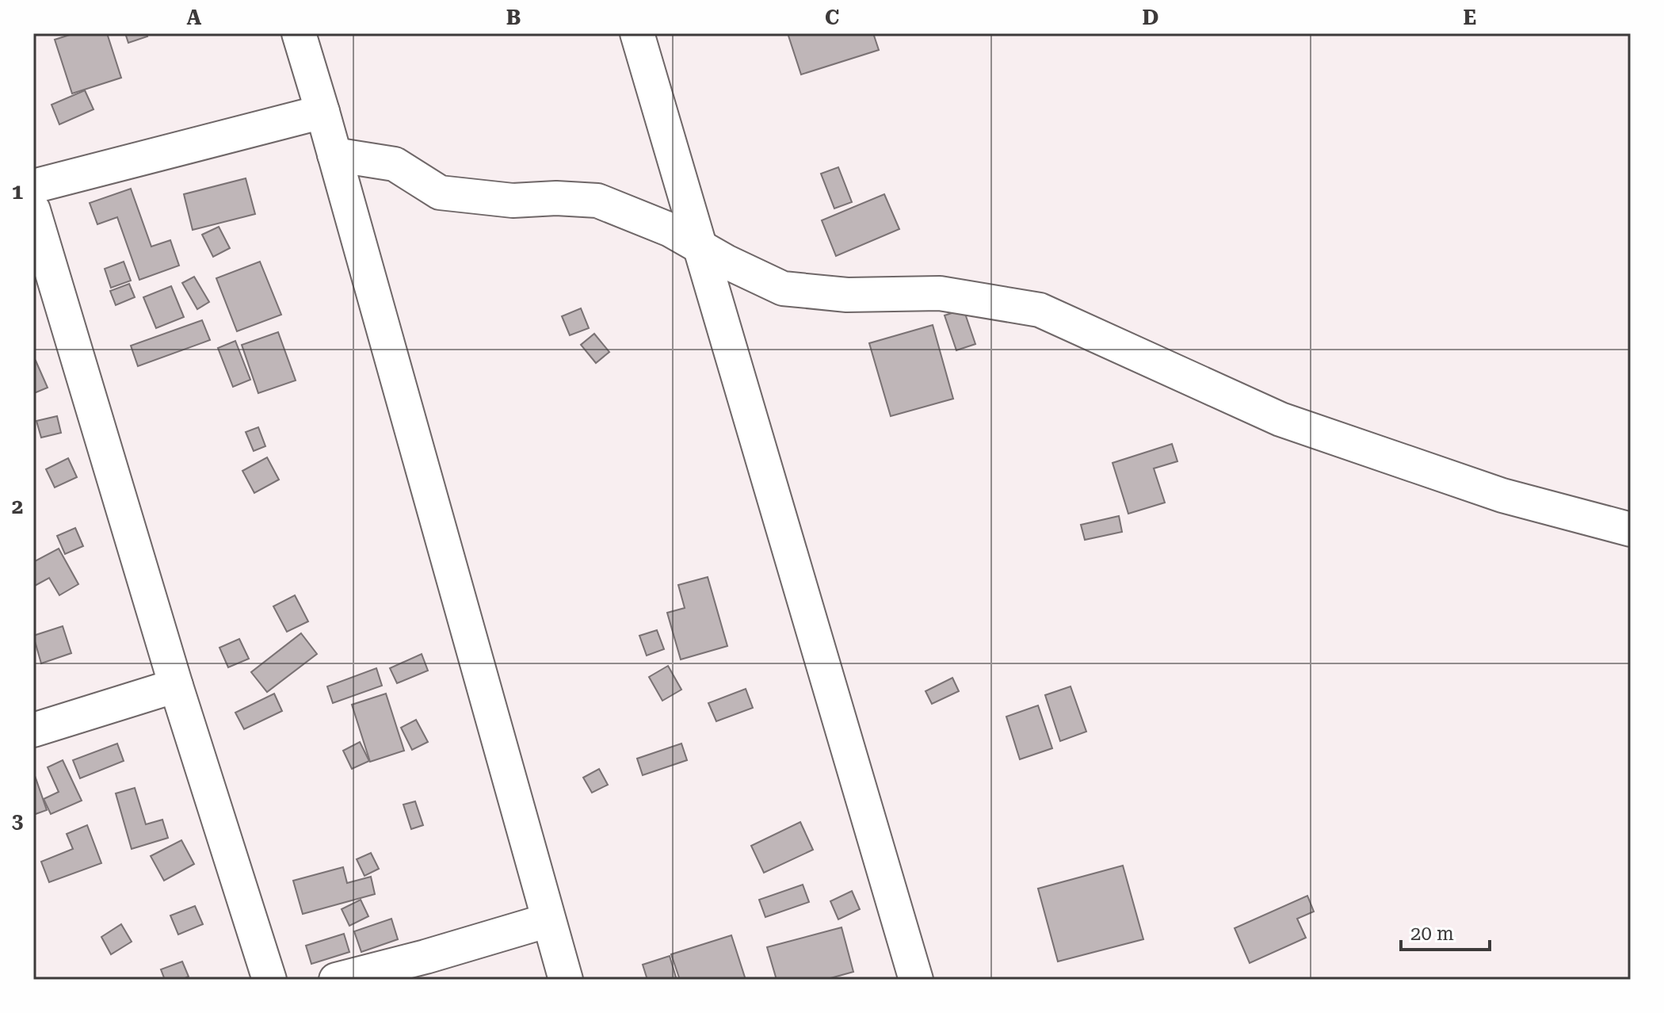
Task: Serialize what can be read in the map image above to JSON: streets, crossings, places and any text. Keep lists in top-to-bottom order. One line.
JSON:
{"scale_bar":"20 m","grid":{"columns":["A","B","C","D","E"],"rows":["1","2","3"]}}
